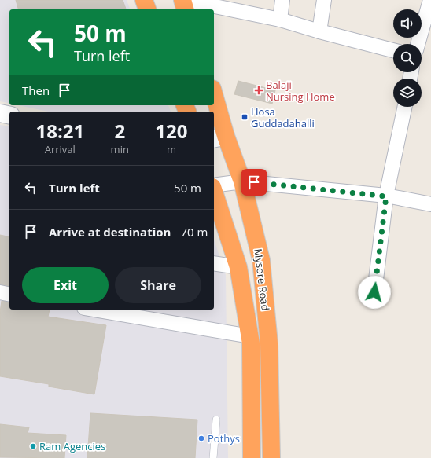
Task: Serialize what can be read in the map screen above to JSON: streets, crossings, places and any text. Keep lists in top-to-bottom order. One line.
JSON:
{"streets":{"highway":["Mysore Road"]},"places":{"health":["Balaji Nursing Home"],"transit":["Hosa Guddadahalli"],"other":["Pothys","Ram Agencies"]},"page":{"turn":["50 m","Turn left"],"then":"Then","eta":["18:21","Arrival","2","min","120","m"],"list":[{"name":"Turn left","value":"50 m"},{"name":"Arrive at destination","value":"70 m"}],"buttons":["Exit","Share"]}}
